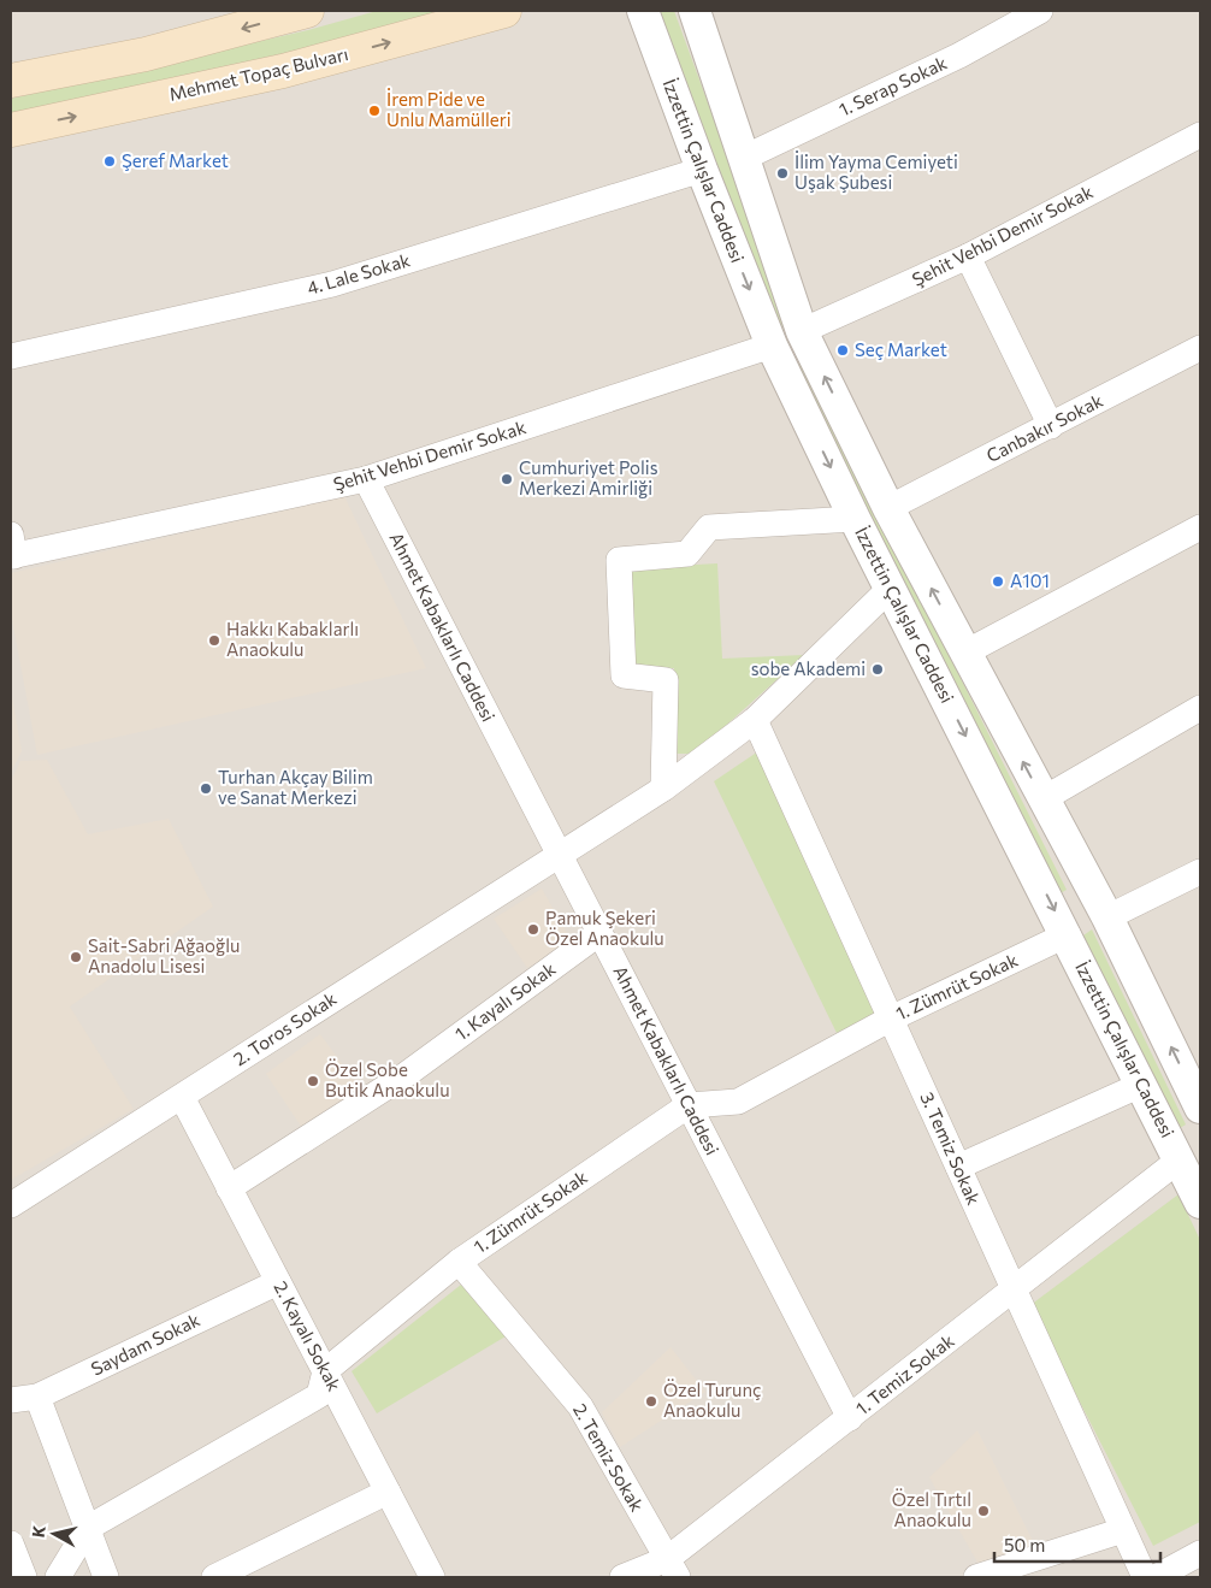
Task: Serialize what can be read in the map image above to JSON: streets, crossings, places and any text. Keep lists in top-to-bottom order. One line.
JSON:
{"streets":{"main road":["Mehmet Topaç Bulvarı"],"street":["1. Serap Sokak","İzzettin Çalışlar Caddesi","Şehit Vehbi Demir Sokak","4. Lale Sokak","Canbakır Sokak","Ahmet Kabaklarlı Caddesi","1. Zümrüt Sokak","1. Kayalı Sokak","2. Toros Sokak","3. Temiz Sokak","2. Kayalı Sokak","Saydam Sokak","1. Temiz Sokak","2. Temiz Sokak"]},"crossings":[["1. Serap Sokak","İzzettin Çalışlar Caddesi"],["İzzettin Çalışlar Caddesi","Şehit Vehbi Demir Sokak"],["İzzettin Çalışlar Caddesi","4. Lale Sokak"],["İzzettin Çalışlar Caddesi","Canbakır Sokak"],["İzzettin Çalışlar Caddesi","1. Zümrüt Sokak"],["İzzettin Çalışlar Caddesi","2. Toros Sokak"],["İzzettin Çalışlar Caddesi","1. Temiz Sokak"],["Şehit Vehbi Demir Sokak","Ahmet Kabaklarlı Caddesi"],["Ahmet Kabaklarlı Caddesi","1. Zümrüt Sokak"],["Ahmet Kabaklarlı Caddesi","1. Kayalı Sokak"],["Ahmet Kabaklarlı Caddesi","2. Toros Sokak"],["Ahmet Kabaklarlı Caddesi","1. Temiz Sokak"],["1. Zümrüt Sokak","3. Temiz Sokak"],["1. Zümrüt Sokak","2. Kayalı Sokak"],["1. Zümrüt Sokak","2. Temiz Sokak"],["1. Kayalı Sokak","2. Kayalı Sokak"],["2. Toros Sokak","3. Temiz Sokak"],["2. Toros Sokak","2. Kayalı Sokak"],["3. Temiz Sokak","1. Temiz Sokak"],["2. Kayalı Sokak","Saydam Sokak"],["1. Temiz Sokak","2. Temiz Sokak"]],"places":["İrem Pide ve Unlu Mamülleri","Şeref Market","İlim Yayma Cemiyeti Uşak Şubesi","Seç Market","Cumhuriyet Polis Merkezi Amirliği","A101","Hakkı Kabaklarlı Anaokulu","sobe Akademi","Turhan Akçay Bilim ve Sanat Merkezi","Pamuk Şekeri Özel Anaokulu","Sait-Sabri Ağaoğlu Anadolu Lisesi","Özel Sobe Butik Anaokulu","Özel Turunç Anaokulu","Özel Tırtıl Anaokulu"],"scale_bar":"50 m","north":"left"}
